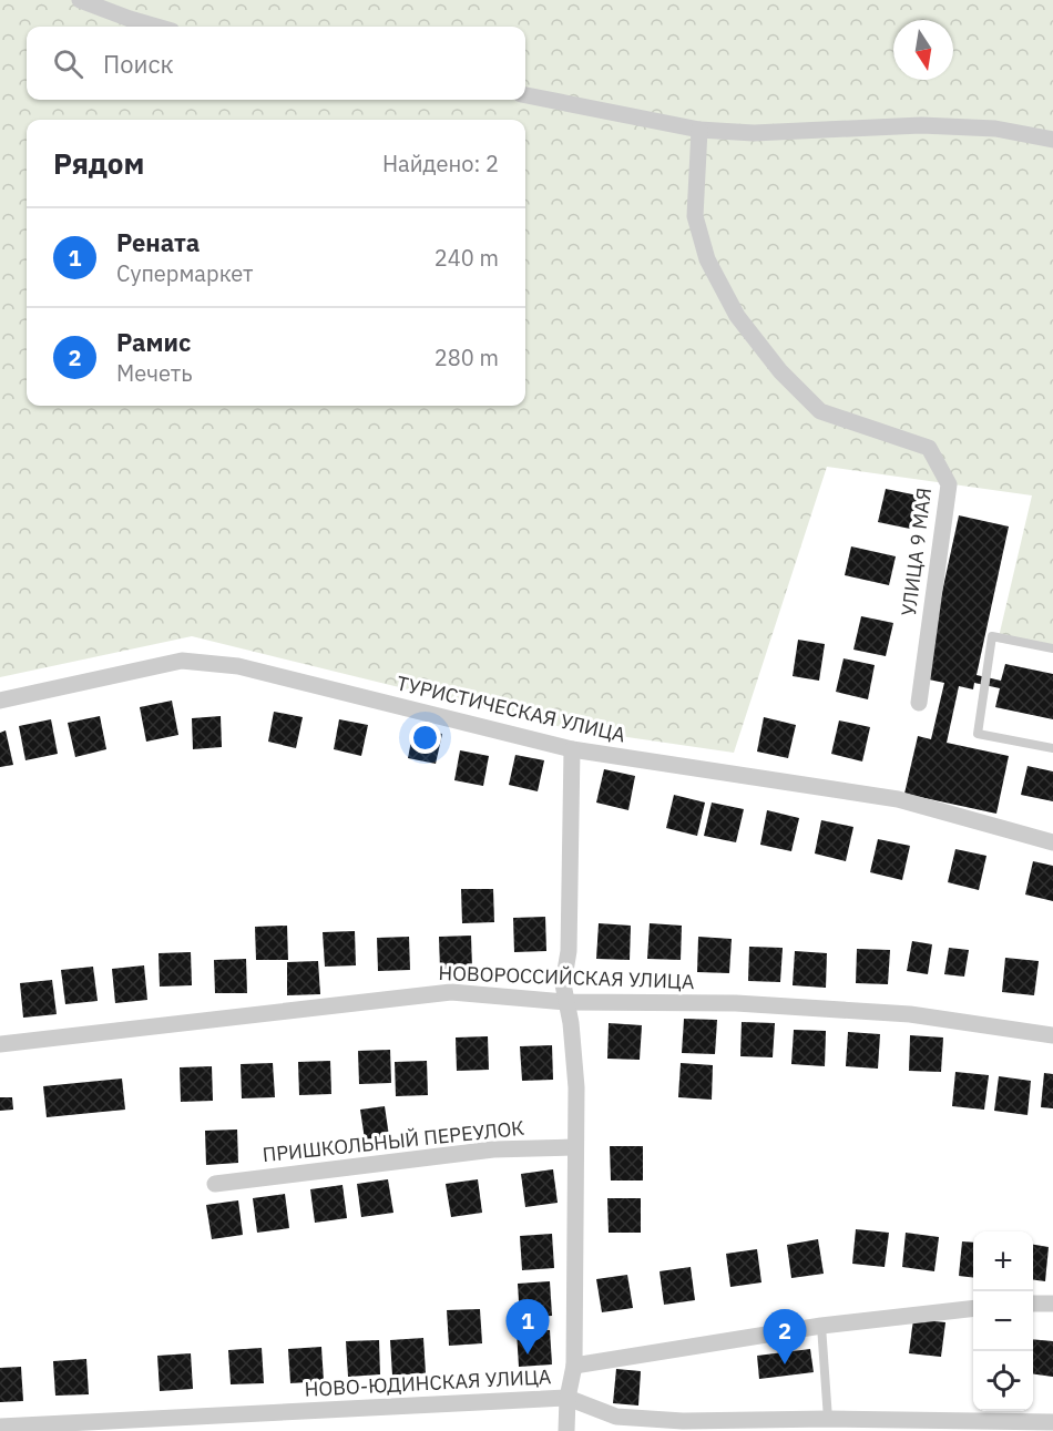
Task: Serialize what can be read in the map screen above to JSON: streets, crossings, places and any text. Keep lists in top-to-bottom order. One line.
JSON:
{"streets":{"street":["УЛИЦА 9 МАЯ","ТУРИСТИЧЕСКАЯ УЛИЦА","НОВОРОССИЙСКАЯ УЛИЦА","ПРИШКОЛЬНЫЙ ПЕРЕУЛОК","НОВО-ЮДИНСКАЯ УЛИЦА"]},"north":"bottom","page":{"search":"Поиск","heading":["Рядом","Найдено: 2"],"list":[{"mark":"1","name":"Рената","note":"Супермаркет","value":"240 m"},{"mark":"2","name":"Рамис","note":"Мечеть","value":"280 m"}],"map_buttons":["+","−"],"pins":["1","2"]}}
